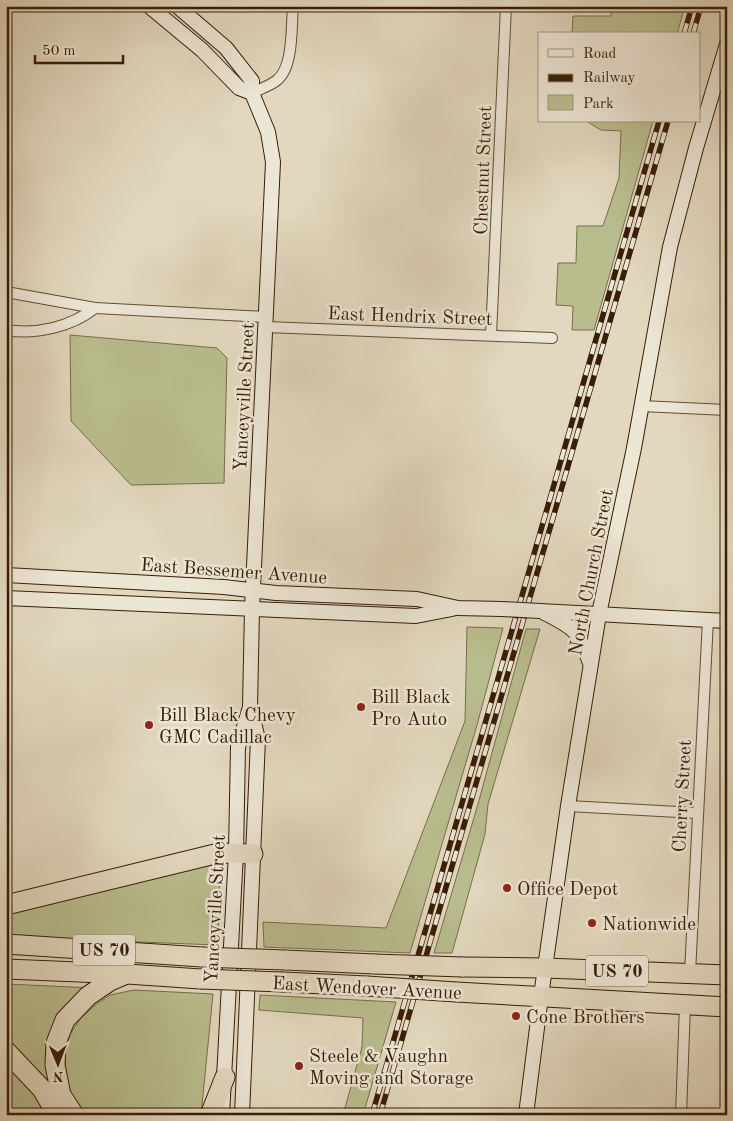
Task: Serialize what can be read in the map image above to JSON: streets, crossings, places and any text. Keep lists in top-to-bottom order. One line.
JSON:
{"streets":{"highway":["US 70","East Wendover Avenue"],"main road":["Yanceyville Street","East Bessemer Avenue","North Church Street"],"street":["Chestnut Street","East Hendrix Street","Cherry Street"]},"crossings":[["Chestnut Street","East Hendrix Street"],["East Hendrix Street","Yanceyville Street"],["Yanceyville Street","East Bessemer Avenue"],["East Bessemer Avenue","North Church Street"],["East Bessemer Avenue","Cherry Street"],["North Church Street","East Wendover Avenue"],["Cherry Street","East Wendover Avenue"]],"places":["Bill Black Pro Auto","Bill Black Chevy GMC Cadillac","Office Depot","Nationwide","Cone Brothers","Steele & Vaughn Moving and Storage"],"legend":["Road","Railway","Park"],"scale_bar":"50 m","north":"bottom"}
